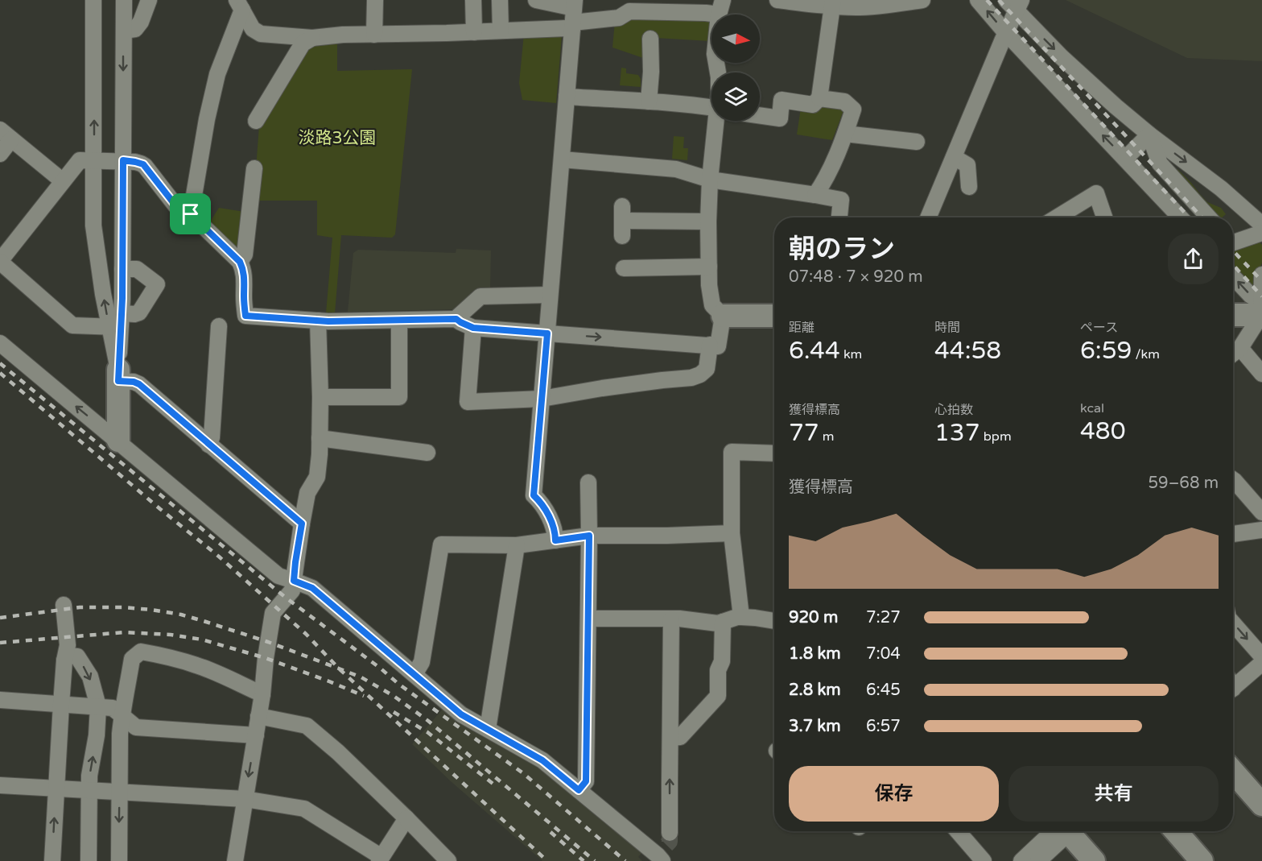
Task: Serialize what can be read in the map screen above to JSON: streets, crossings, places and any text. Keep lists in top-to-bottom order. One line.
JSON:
{"parks":["淡路3公園"],"north":"right","page":{"heading":["朝のラン","07:48 · 7 × 920 m"],"stats":[["距離","6.44 km"],["時間","44:58"],["ペース","6:59 /km"],["獲得標高","77 m"],["心拍数","137 bpm"],["kcal","480"]],"chart":["獲得標高","59–68 m"],"list":[{"name":"920 m","note":"7:27"},{"name":"1.8 km","note":"7:04"},{"name":"2.8 km","note":"6:45"},{"name":"3.7 km","note":"6:57"}],"buttons":["保存","共有"]}}
